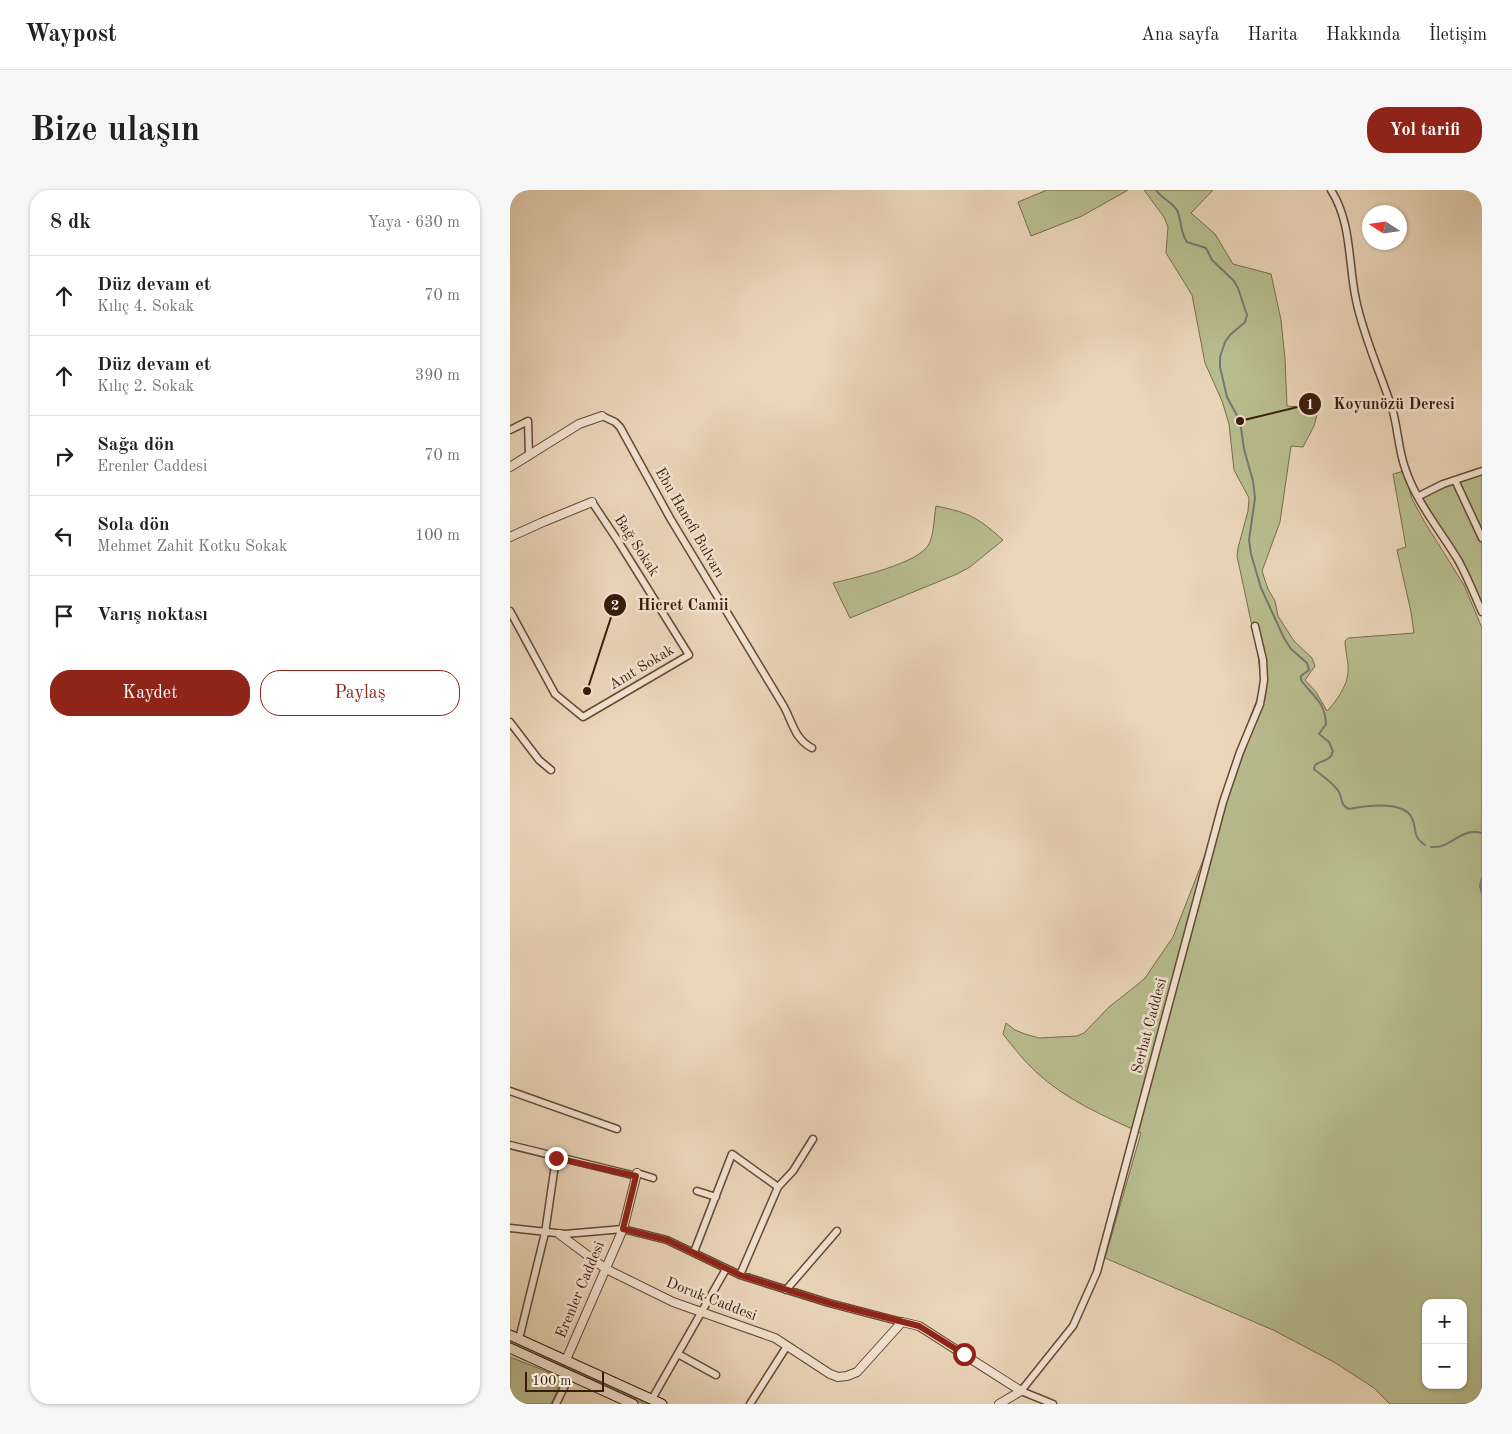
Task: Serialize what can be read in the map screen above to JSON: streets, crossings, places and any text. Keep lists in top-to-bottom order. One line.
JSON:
{"streets":{"street":["Ebu Hanefi Bulvarı","Bağ Sokak","Anıt Sokak","Serhat Caddesi","Erenler Caddesi","Doruk Caddesi"]},"crossings":[["Bağ Sokak","Anıt Sokak"],["Erenler Caddesi","Doruk Caddesi"]],"places":["Koyunözü Deresi","Hicret Camii"],"scale_bar":"100 m","north":"left","page":{"header":"Waypost","nav":["Ana sayfa","Harita","Hakkında","İletişim"],"buttons":["Yol tarifi",["Kaydet","Paylaş"]],"title":"Bize ulaşın","heading":["8 dk","Yaya · 630 m"],"list":[["Düz devam et","Kılıç 4. Sokak","70 m"],["Düz devam et","Kılıç 2. Sokak","390 m"],["Sağa dön","Erenler Caddesi","70 m"],["Sola dön","Mehmet Zahit Kotku Sokak","100 m"],"Varış noktası"],"map_buttons":["+","−"],"scale":"100 m"}}
